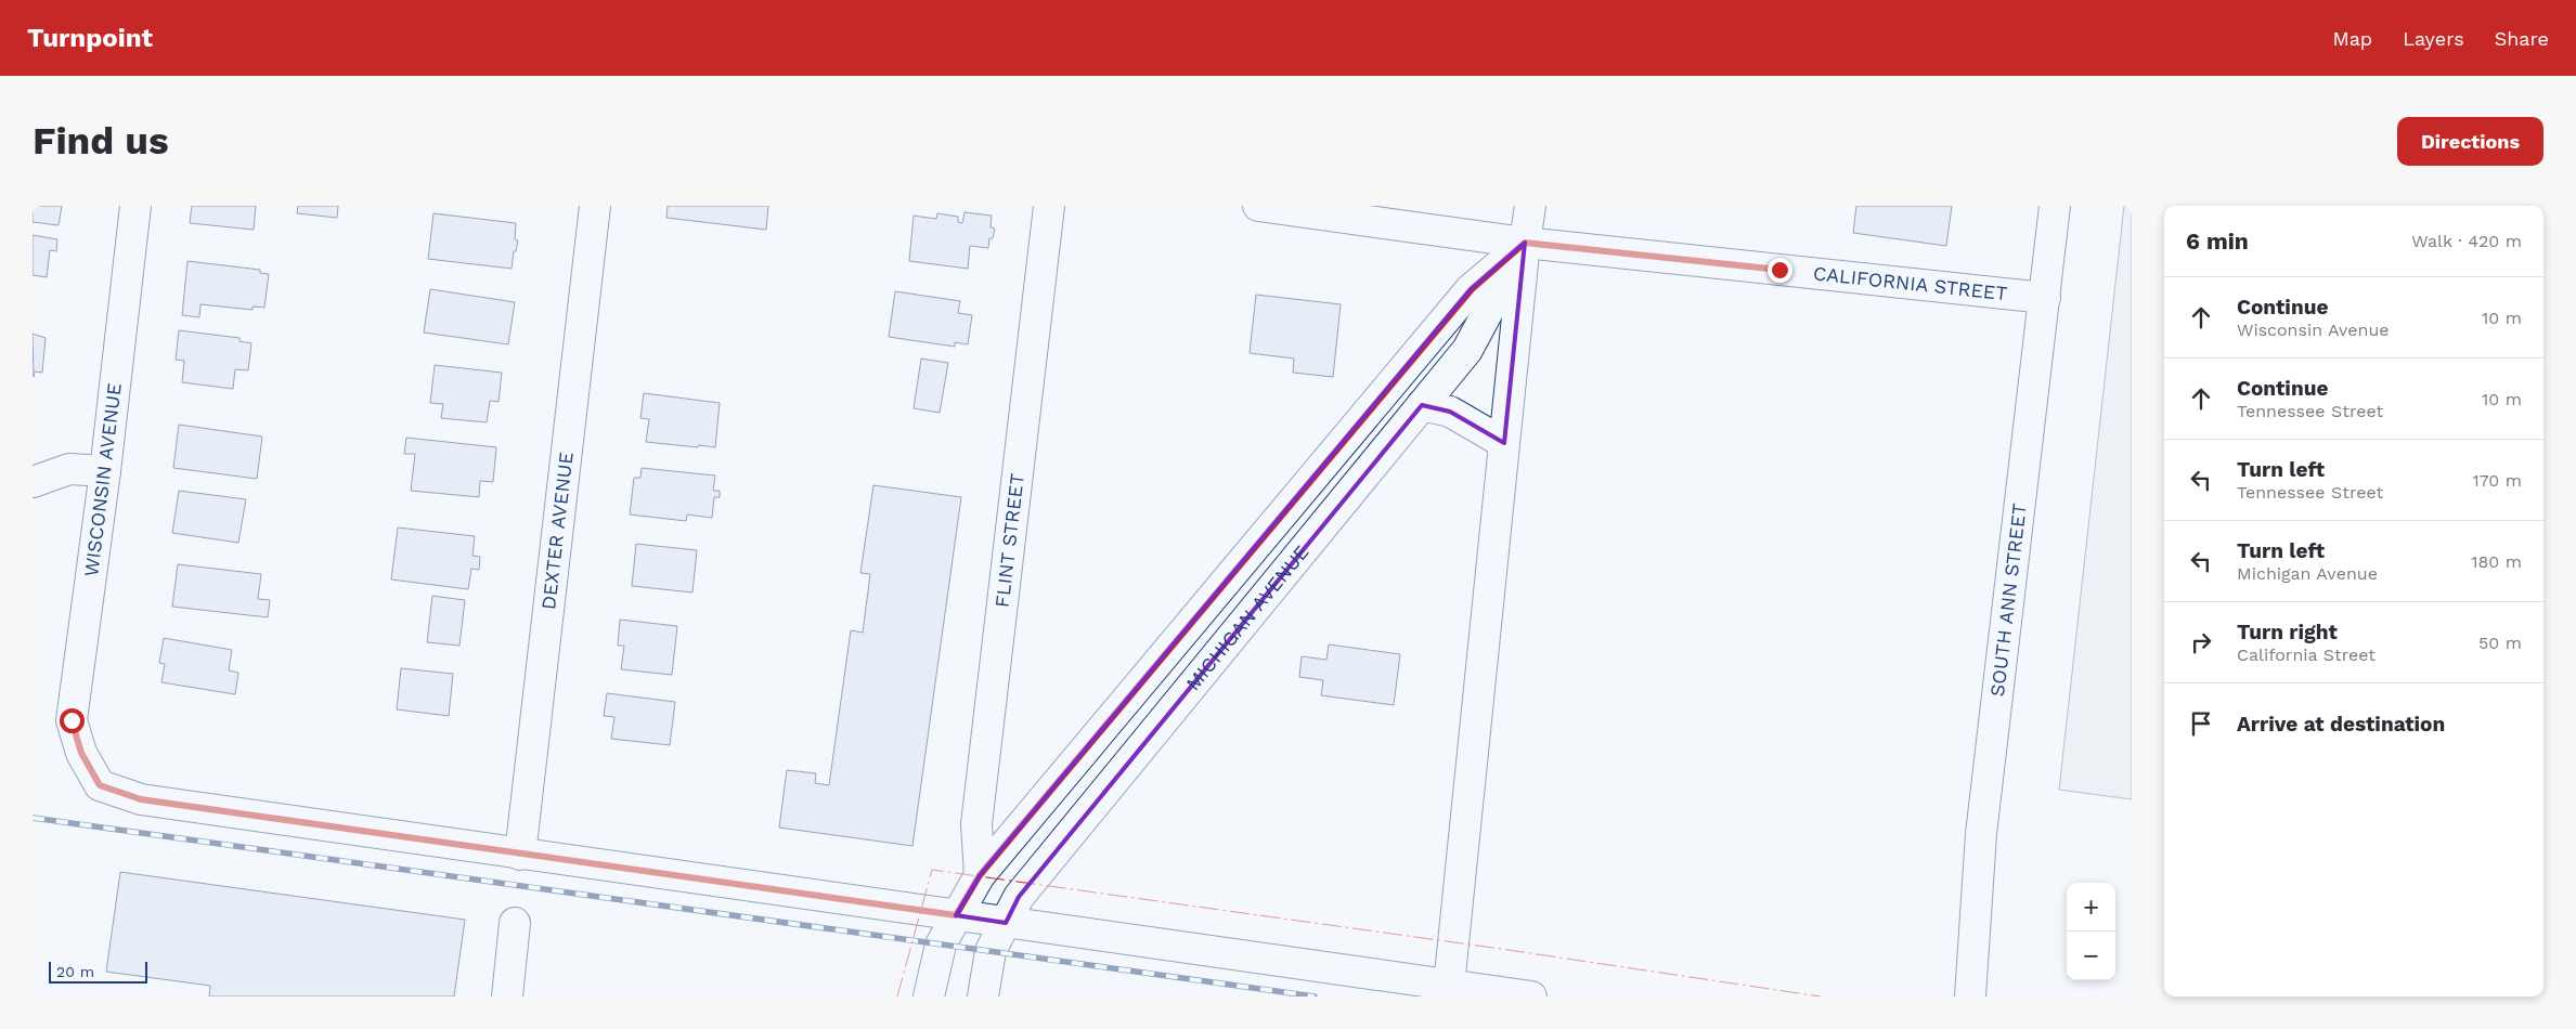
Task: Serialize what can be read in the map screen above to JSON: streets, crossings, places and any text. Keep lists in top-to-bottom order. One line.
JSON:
{"streets":{"street":["CALIFORNIA STREET","WISCONSIN AVENUE","DEXTER AVENUE","FLINT STREET","SOUTH ANN STREET","MICHIGAN AVENUE"]},"crossings":[["CALIFORNIA STREET","SOUTH ANN STREET"],["CALIFORNIA STREET","MICHIGAN AVENUE"],["WISCONSIN AVENUE","DEXTER AVENUE"],["WISCONSIN AVENUE","MICHIGAN AVENUE"],["FLINT STREET","MICHIGAN AVENUE"]],"scale_bar":"20 m","page":{"header":"Turnpoint","nav":["Map","Layers","Share"],"buttons":"Directions","title":"Find us","heading":["6 min","Walk · 420 m"],"list":[["Continue","Wisconsin Avenue","10 m"],["Continue","Tennessee Street","10 m"],["Turn left","Tennessee Street","170 m"],["Turn left","Michigan Avenue","180 m"],["Turn right","California Street","50 m"],"Arrive at destination"],"map_buttons":["+","−"],"scale":"20 m"}}
